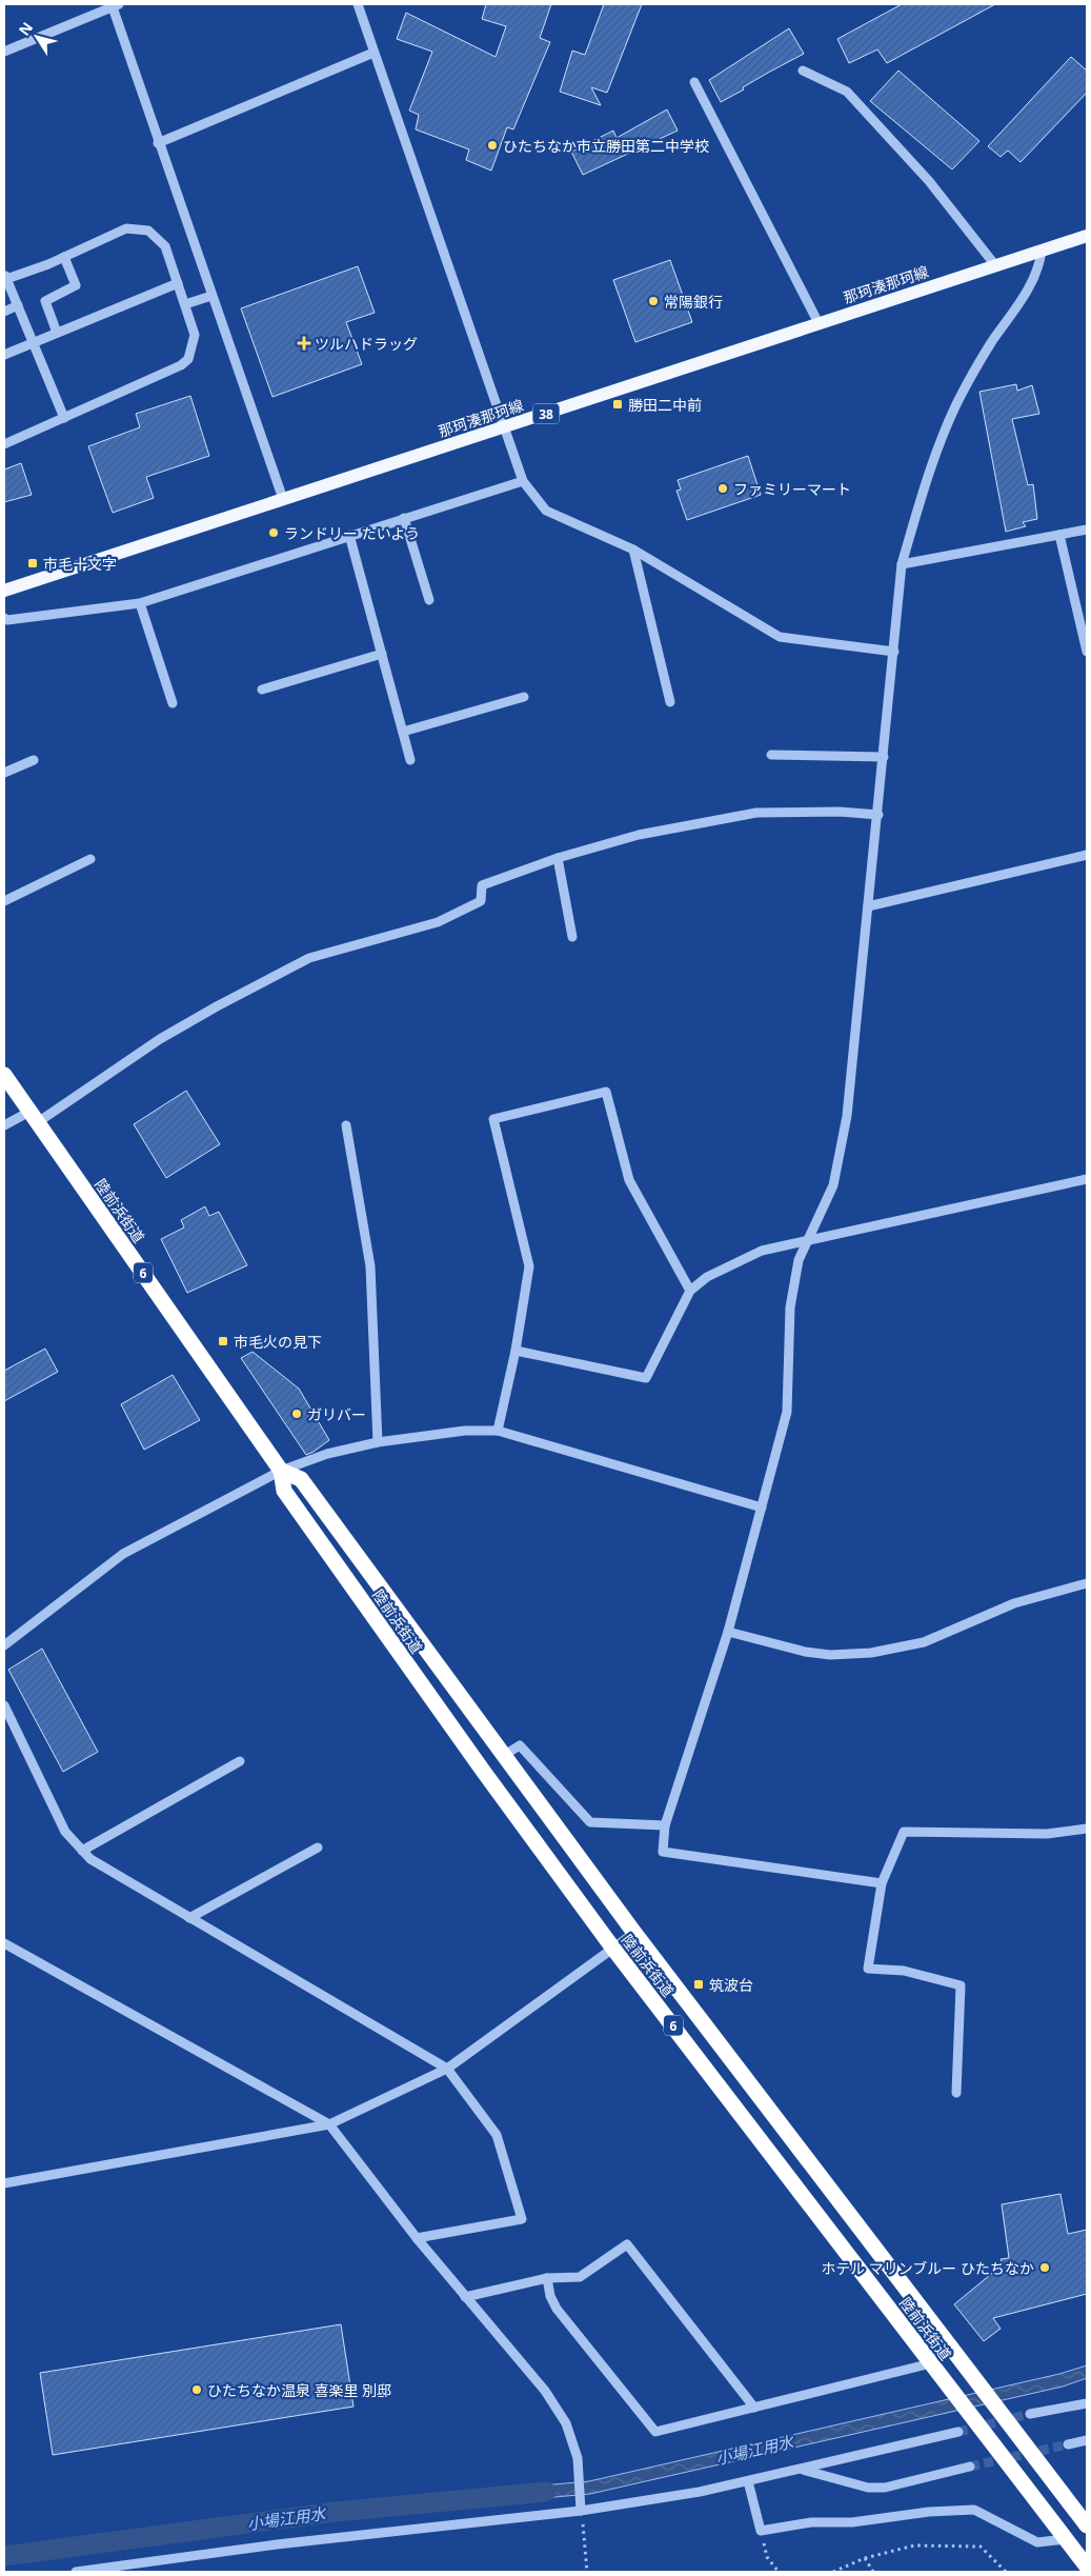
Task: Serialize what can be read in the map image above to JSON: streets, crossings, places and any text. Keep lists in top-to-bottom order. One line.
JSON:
{"streets":{"highway":["陸前浜街道","6"],"main road":["那珂湊那珂線","38"]},"water":["小場江用水"],"places":{"other":["ひたちなか市立勝田第二中学校","常陽銀行","ファミリーマート","ランドリー たいよう","ガリバー","ホテル マリンブルー ひたちなか","ひたちなか温泉 喜楽里 別邸"],"health":["ツルハドラッグ"],"transit":["勝田二中前","市毛十文字","市毛火の見下","筑波台"]},"north":"top left"}
